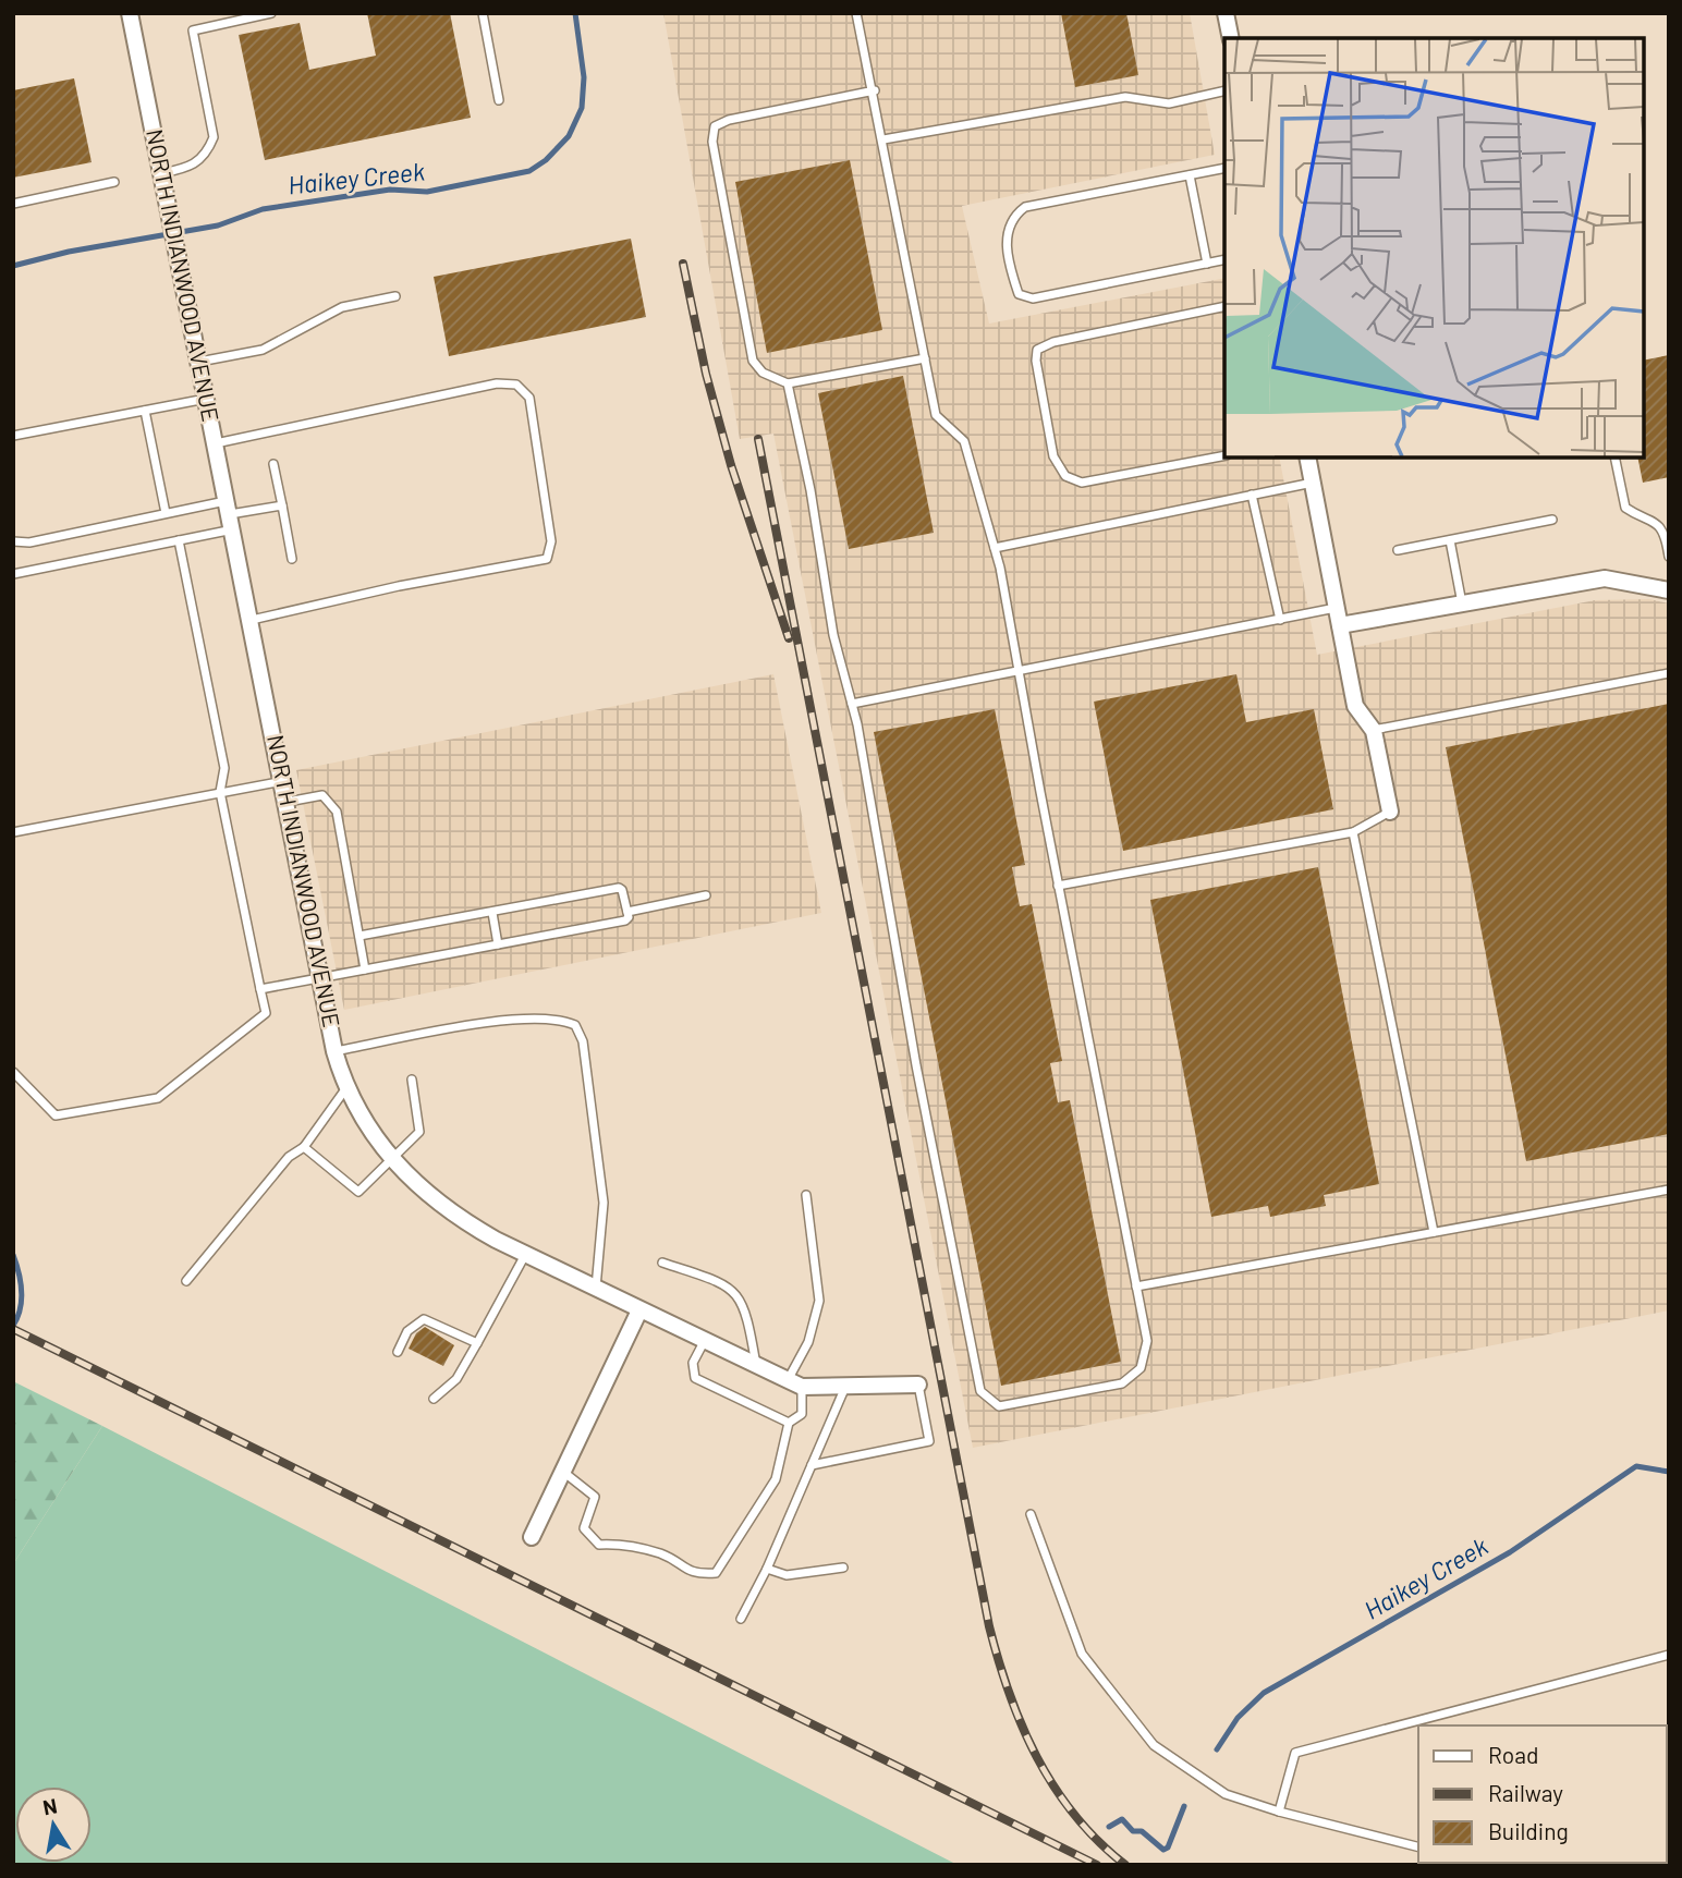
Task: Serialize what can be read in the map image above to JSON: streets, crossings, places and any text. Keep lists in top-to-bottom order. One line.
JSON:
{"streets":{"street":["NORTH INDIANWOOD AVENUE"]},"water":["Haikey Creek"],"legend":["Road","Railway","Building"],"north":"top"}
